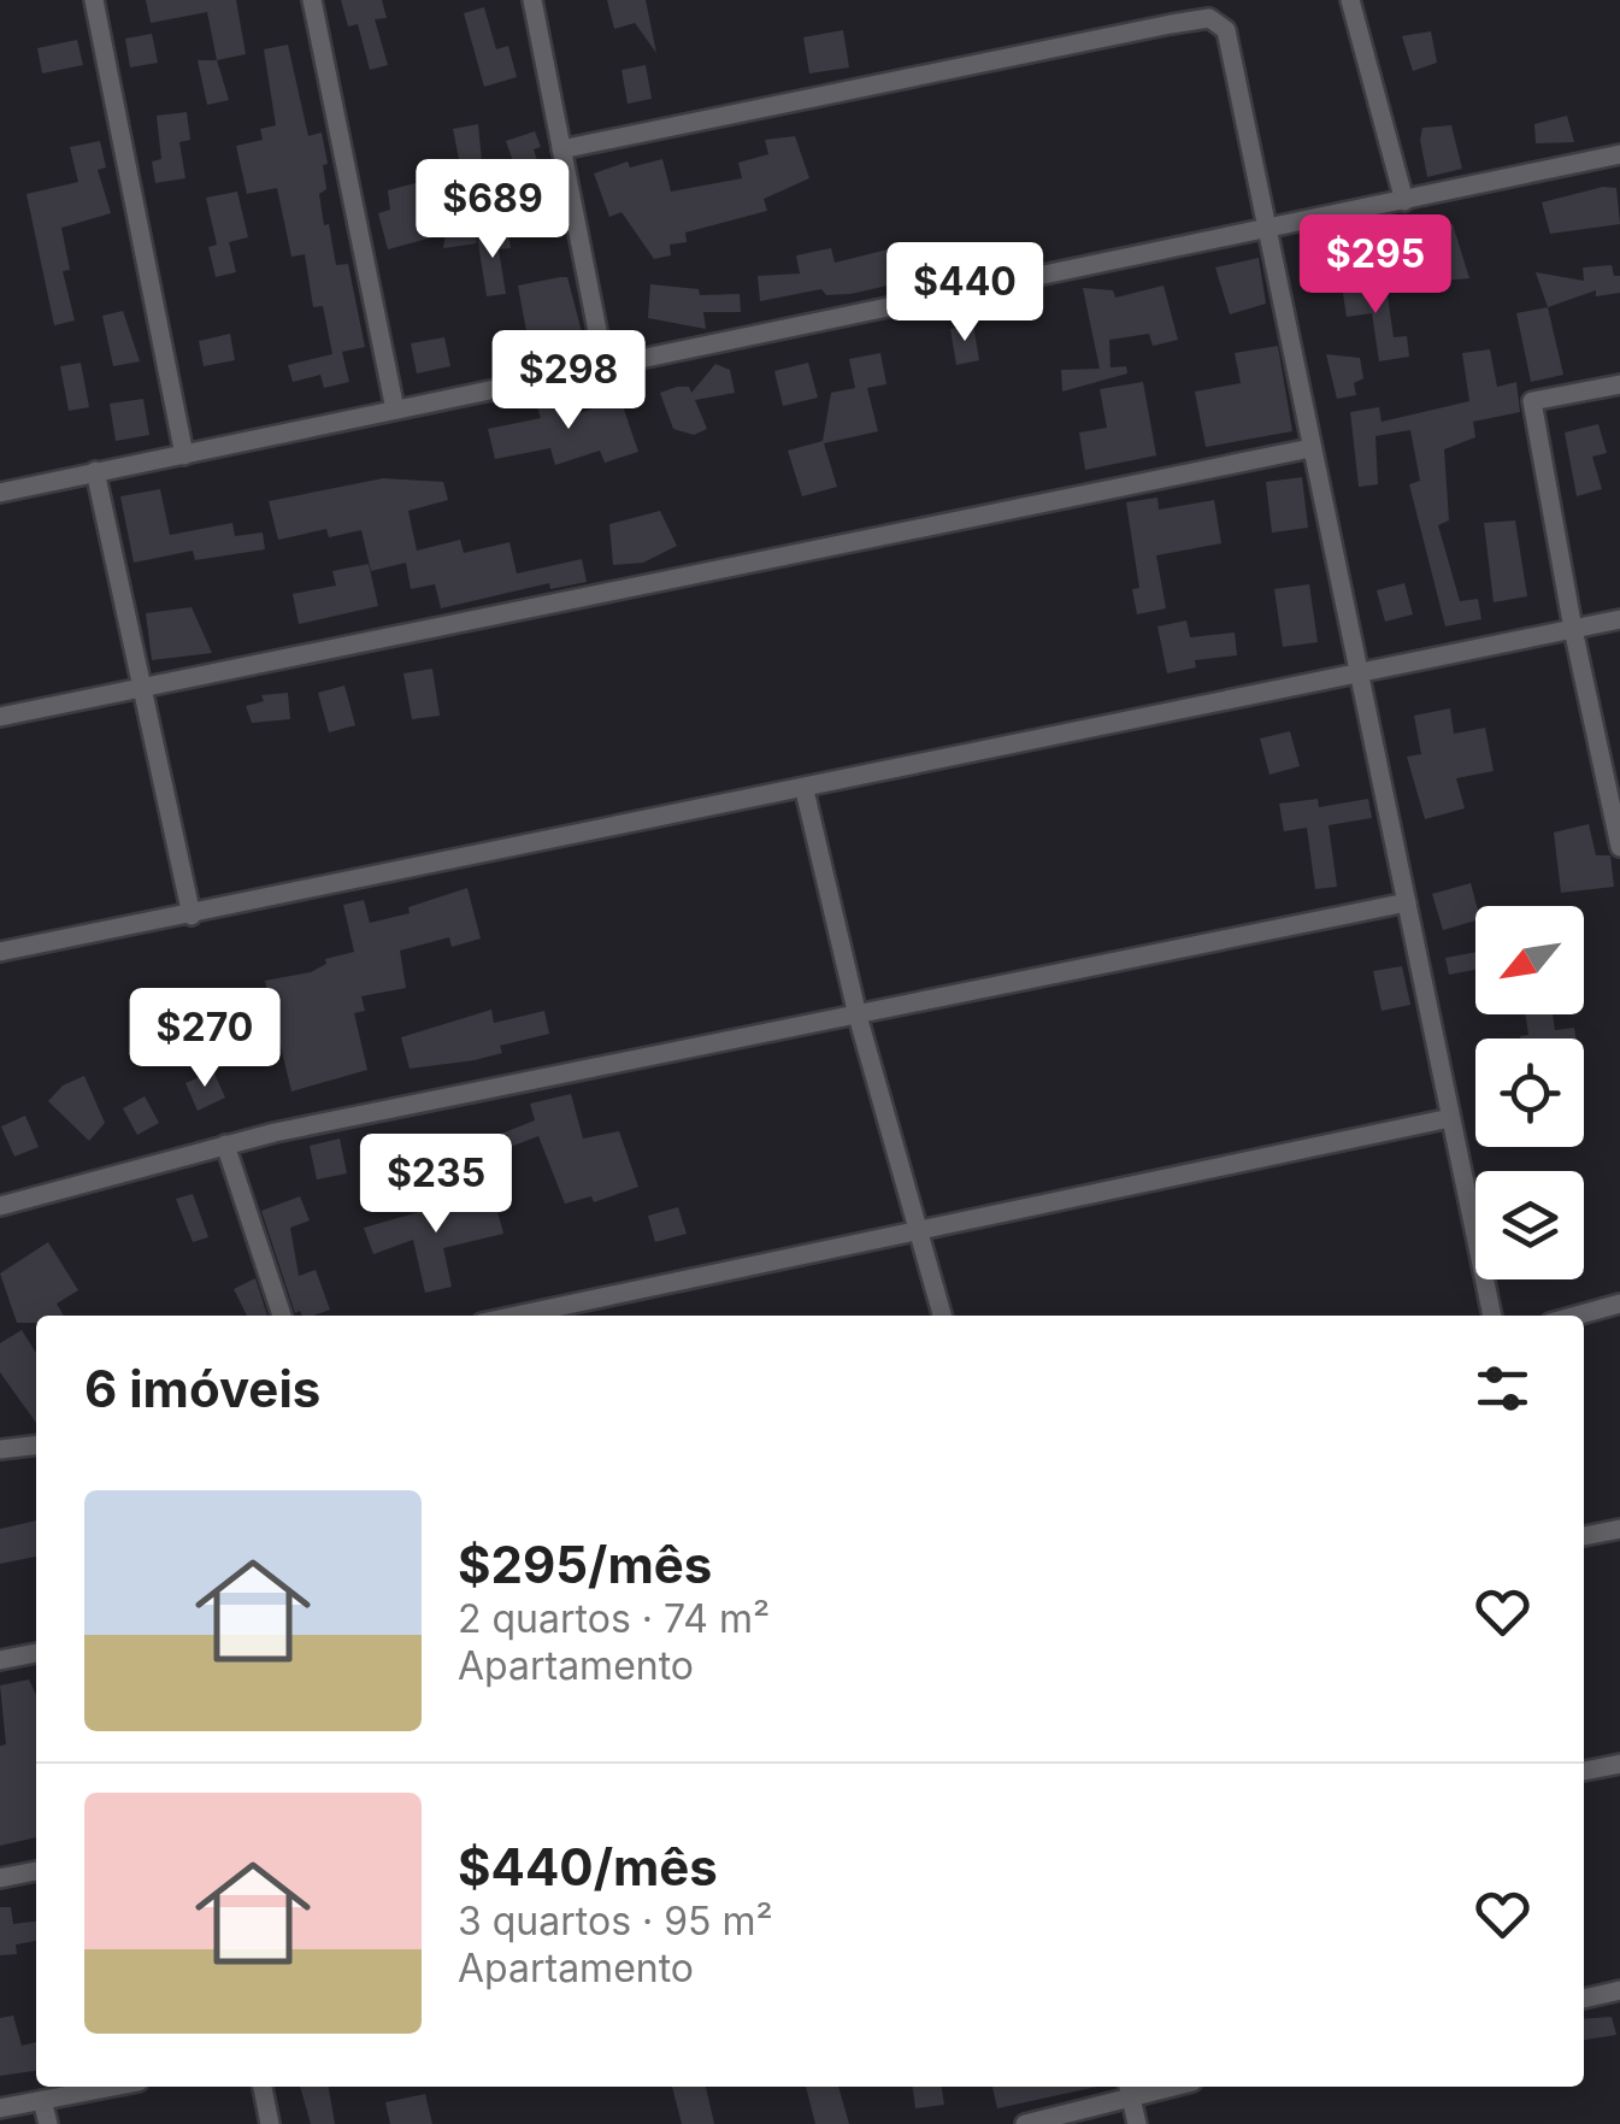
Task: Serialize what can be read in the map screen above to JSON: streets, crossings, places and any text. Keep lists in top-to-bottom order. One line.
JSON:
{"north":"bottom left","page":{"price":["$689","$295","$440","$298","$270","$235"],"heading":"6 imóveis","list":[{"name":"$295/mês","note":"2 quartos · 74 m² · Apartamento"},{"name":"$440/mês","note":"3 quartos · 95 m² · Apartamento"}]}}
